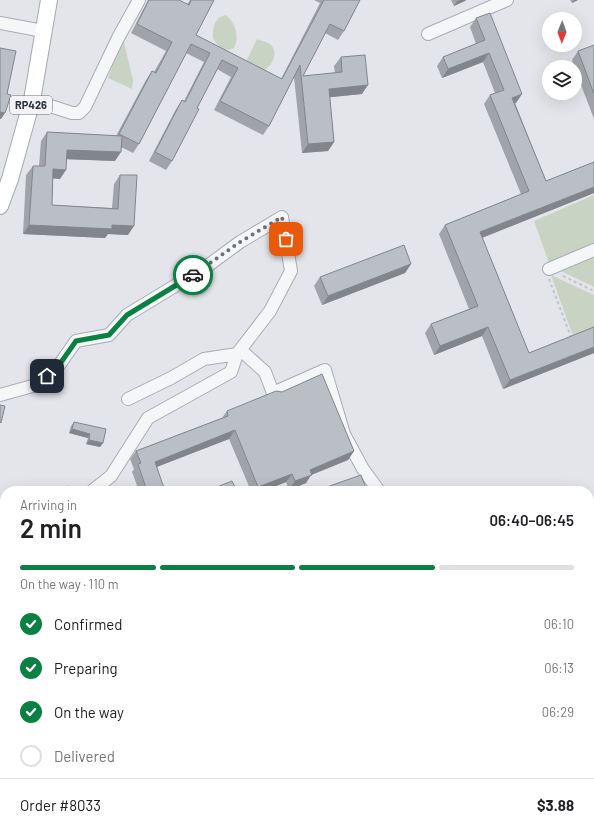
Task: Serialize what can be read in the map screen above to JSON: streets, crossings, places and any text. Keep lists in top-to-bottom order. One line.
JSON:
{"streets":{"main road":["RP426"]},"north":"bottom","page":{"heading":["2 min","Arriving in","06:40–06:45"],"panel":["Order #8033","$3.88"],"bar":"On the way · 110 m","list":[["Confirmed","06:10"],["Preparing","06:13"],["On the way","06:29"],"Delivered"]}}
